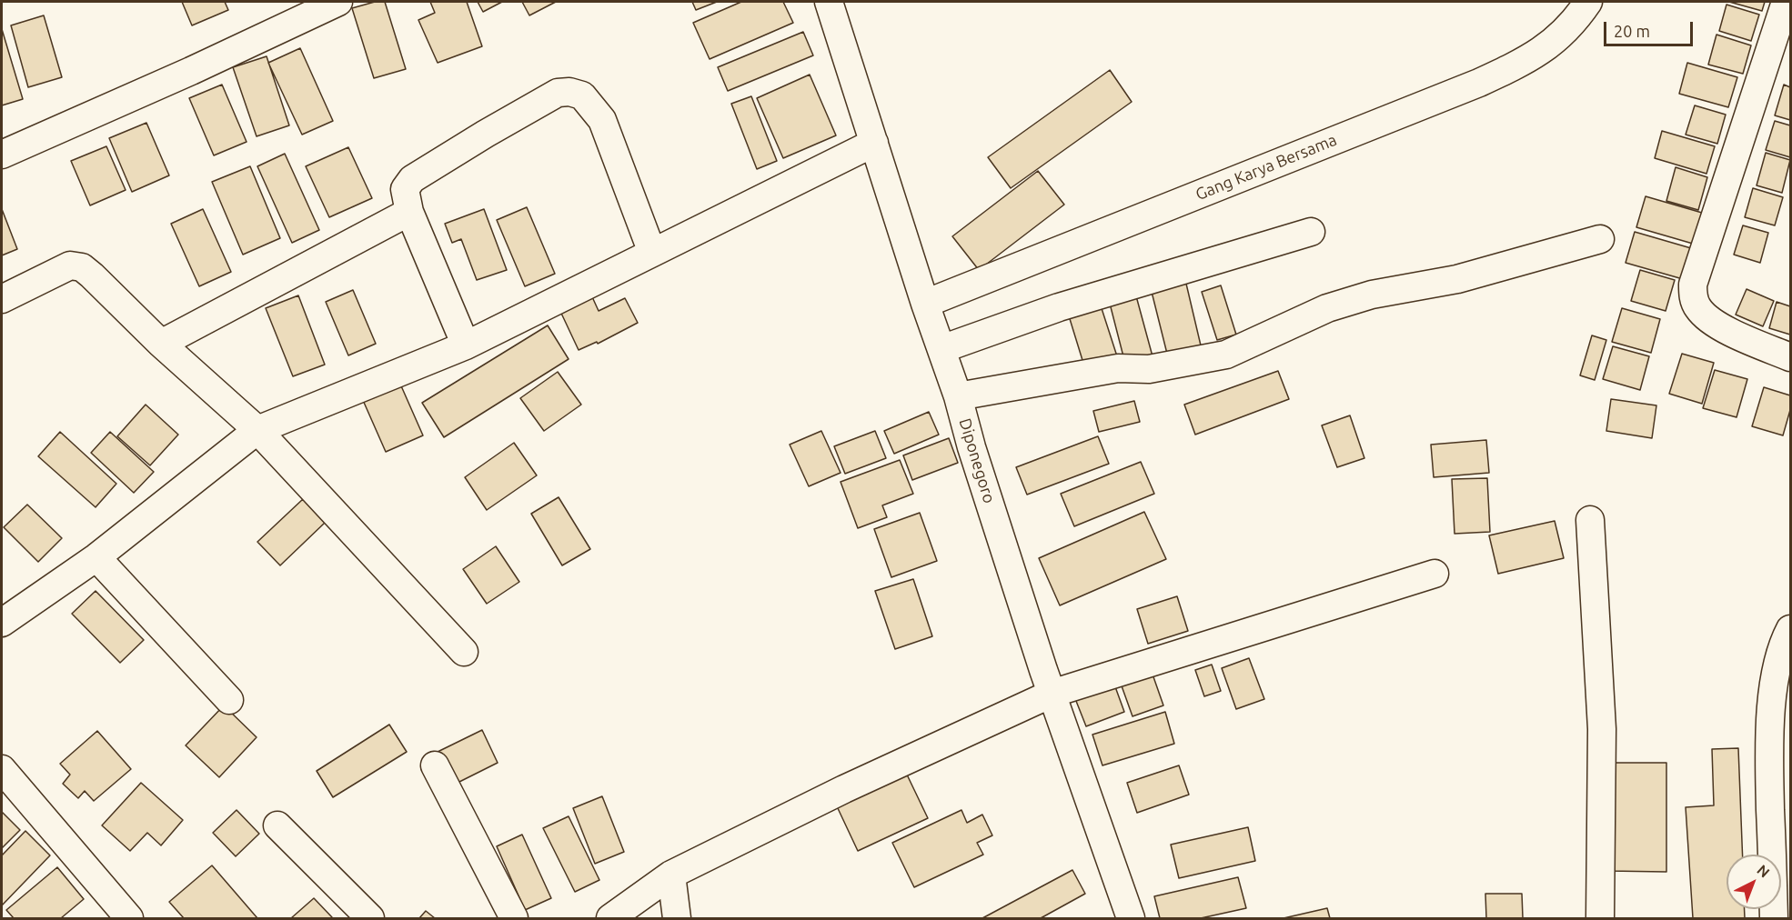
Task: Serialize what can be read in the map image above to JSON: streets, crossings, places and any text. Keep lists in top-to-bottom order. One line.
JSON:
{"streets":{"street":["Gang Karya Bersama","Diponegoro"]},"crossings":[["Gang Karya Bersama","Diponegoro"]],"scale_bar":"20 m","north":"top right"}
